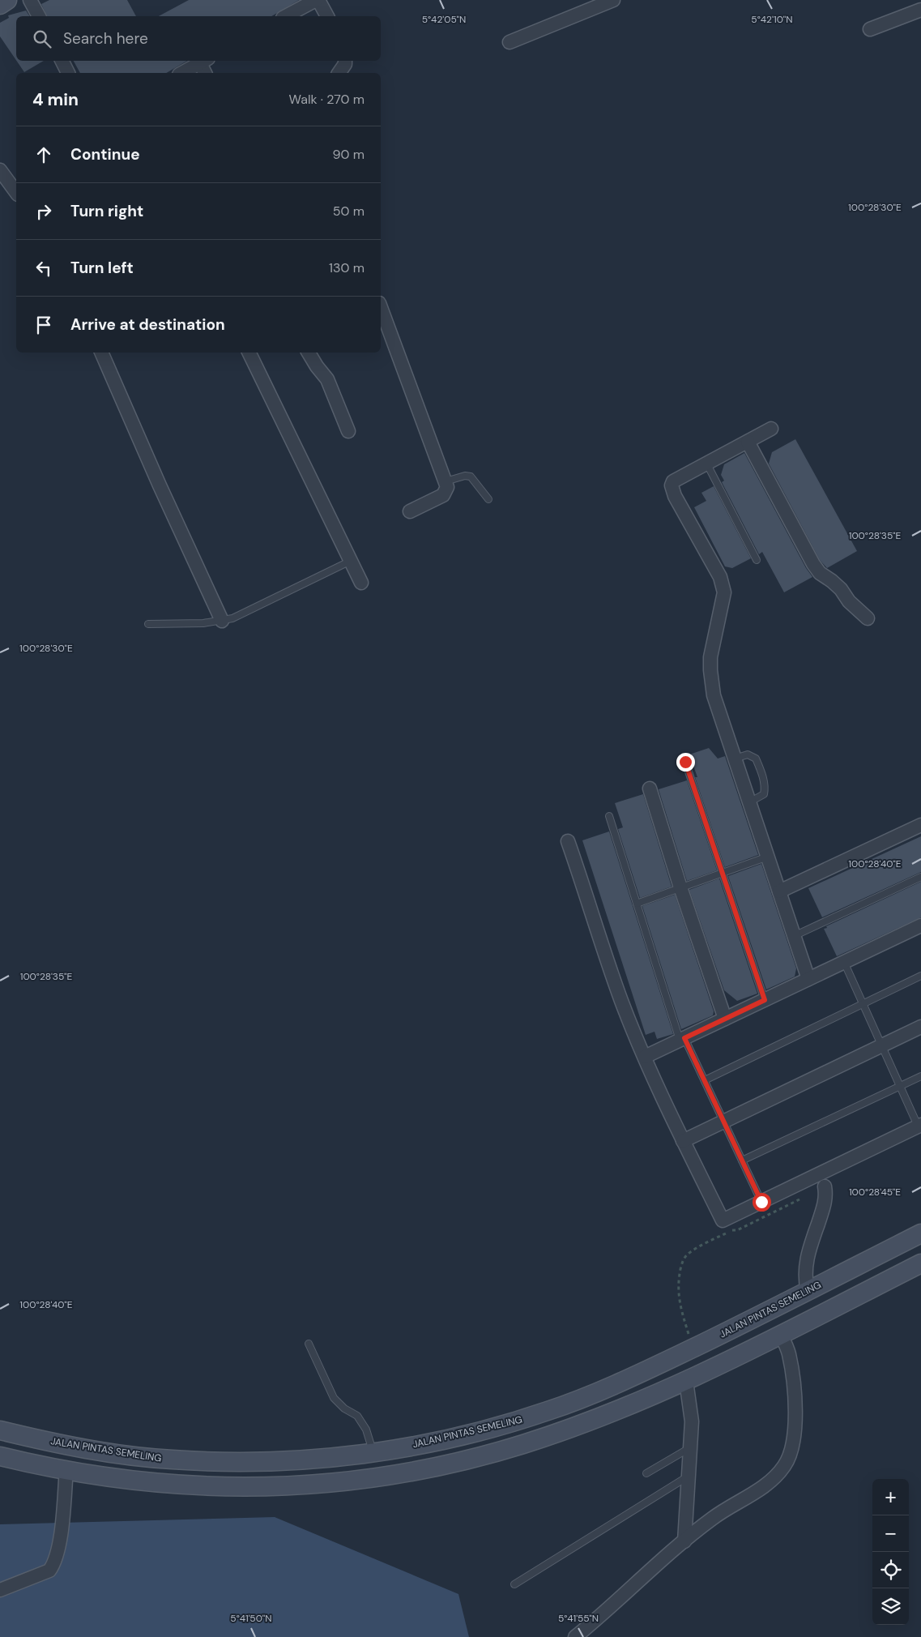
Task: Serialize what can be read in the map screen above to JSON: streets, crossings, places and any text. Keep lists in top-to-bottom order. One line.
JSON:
{"streets":{"main road":["JALAN PINTAS SEMELING"]},"page":{"search":"Search here","heading":["4 min","Walk · 270 m"],"list":[["Continue","90 m"],["Turn right","50 m"],["Turn left","130 m"],"Arrive at destination"],"map_buttons":["+","−"]},"coordinates":["5°42'05\"N","5°42'10\"N","100°28'30\"E","100°28'35\"E","100°28'40\"E","100°28'45\"E","5°41'50\"N","5°41'55\"N"]}
